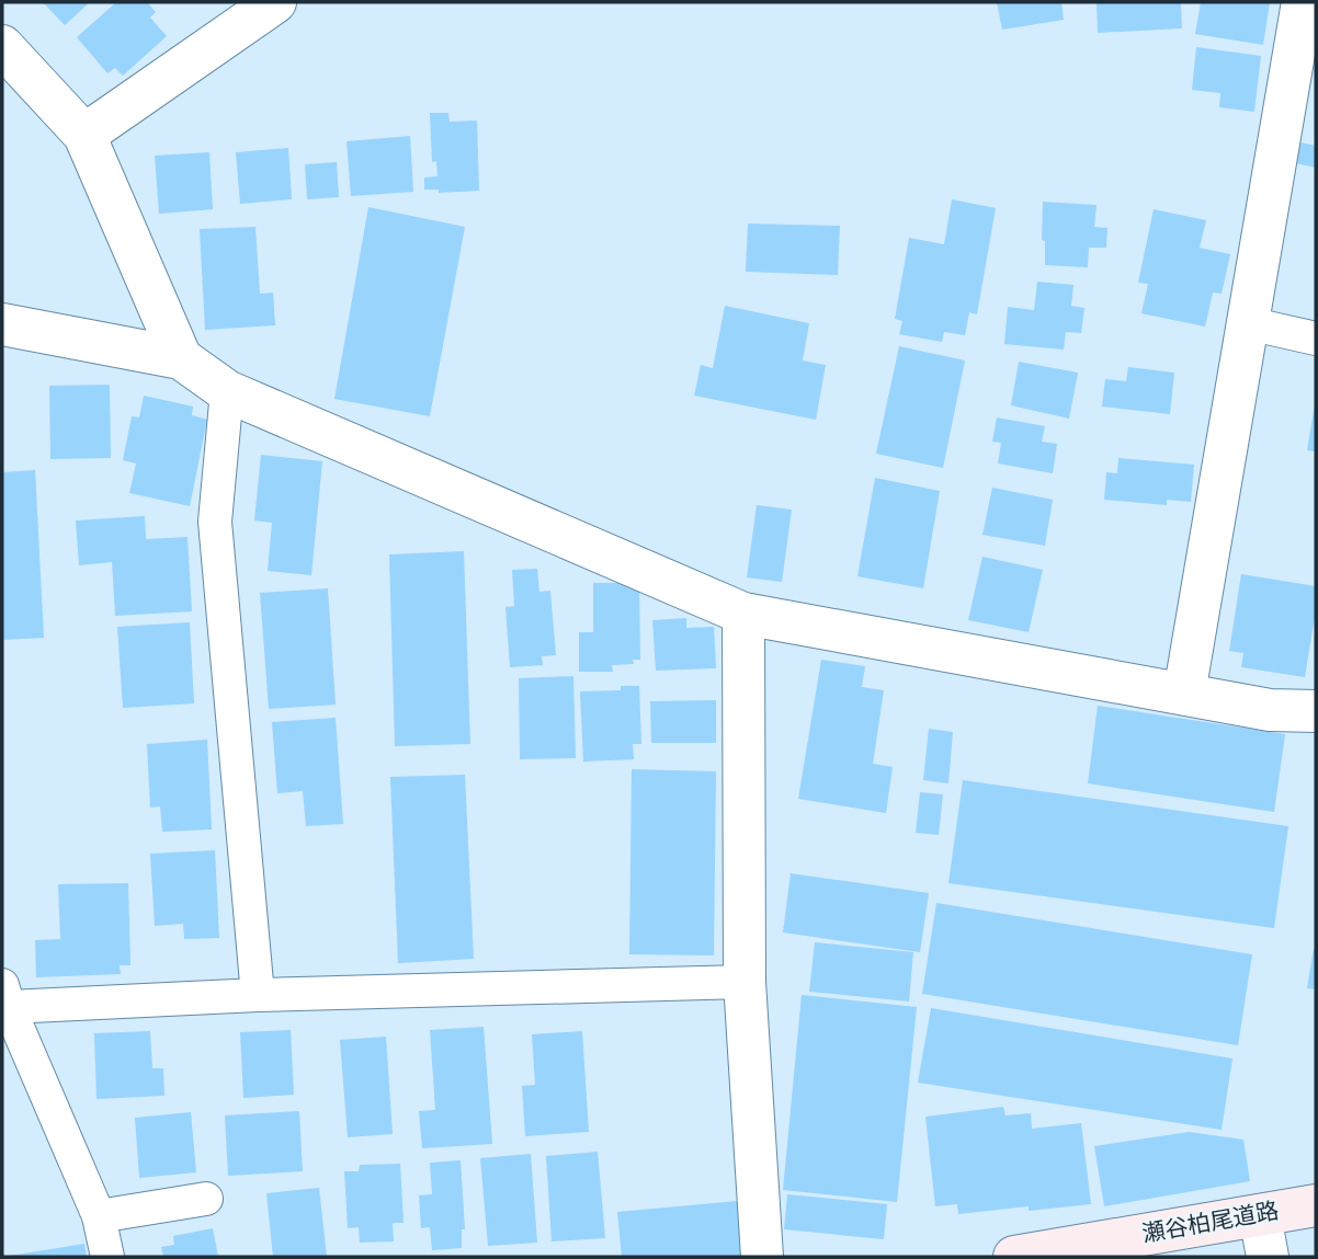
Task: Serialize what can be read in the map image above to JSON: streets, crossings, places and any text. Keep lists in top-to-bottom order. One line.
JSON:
{"streets":{"main road":["瀬谷柏尾道路"]}}
